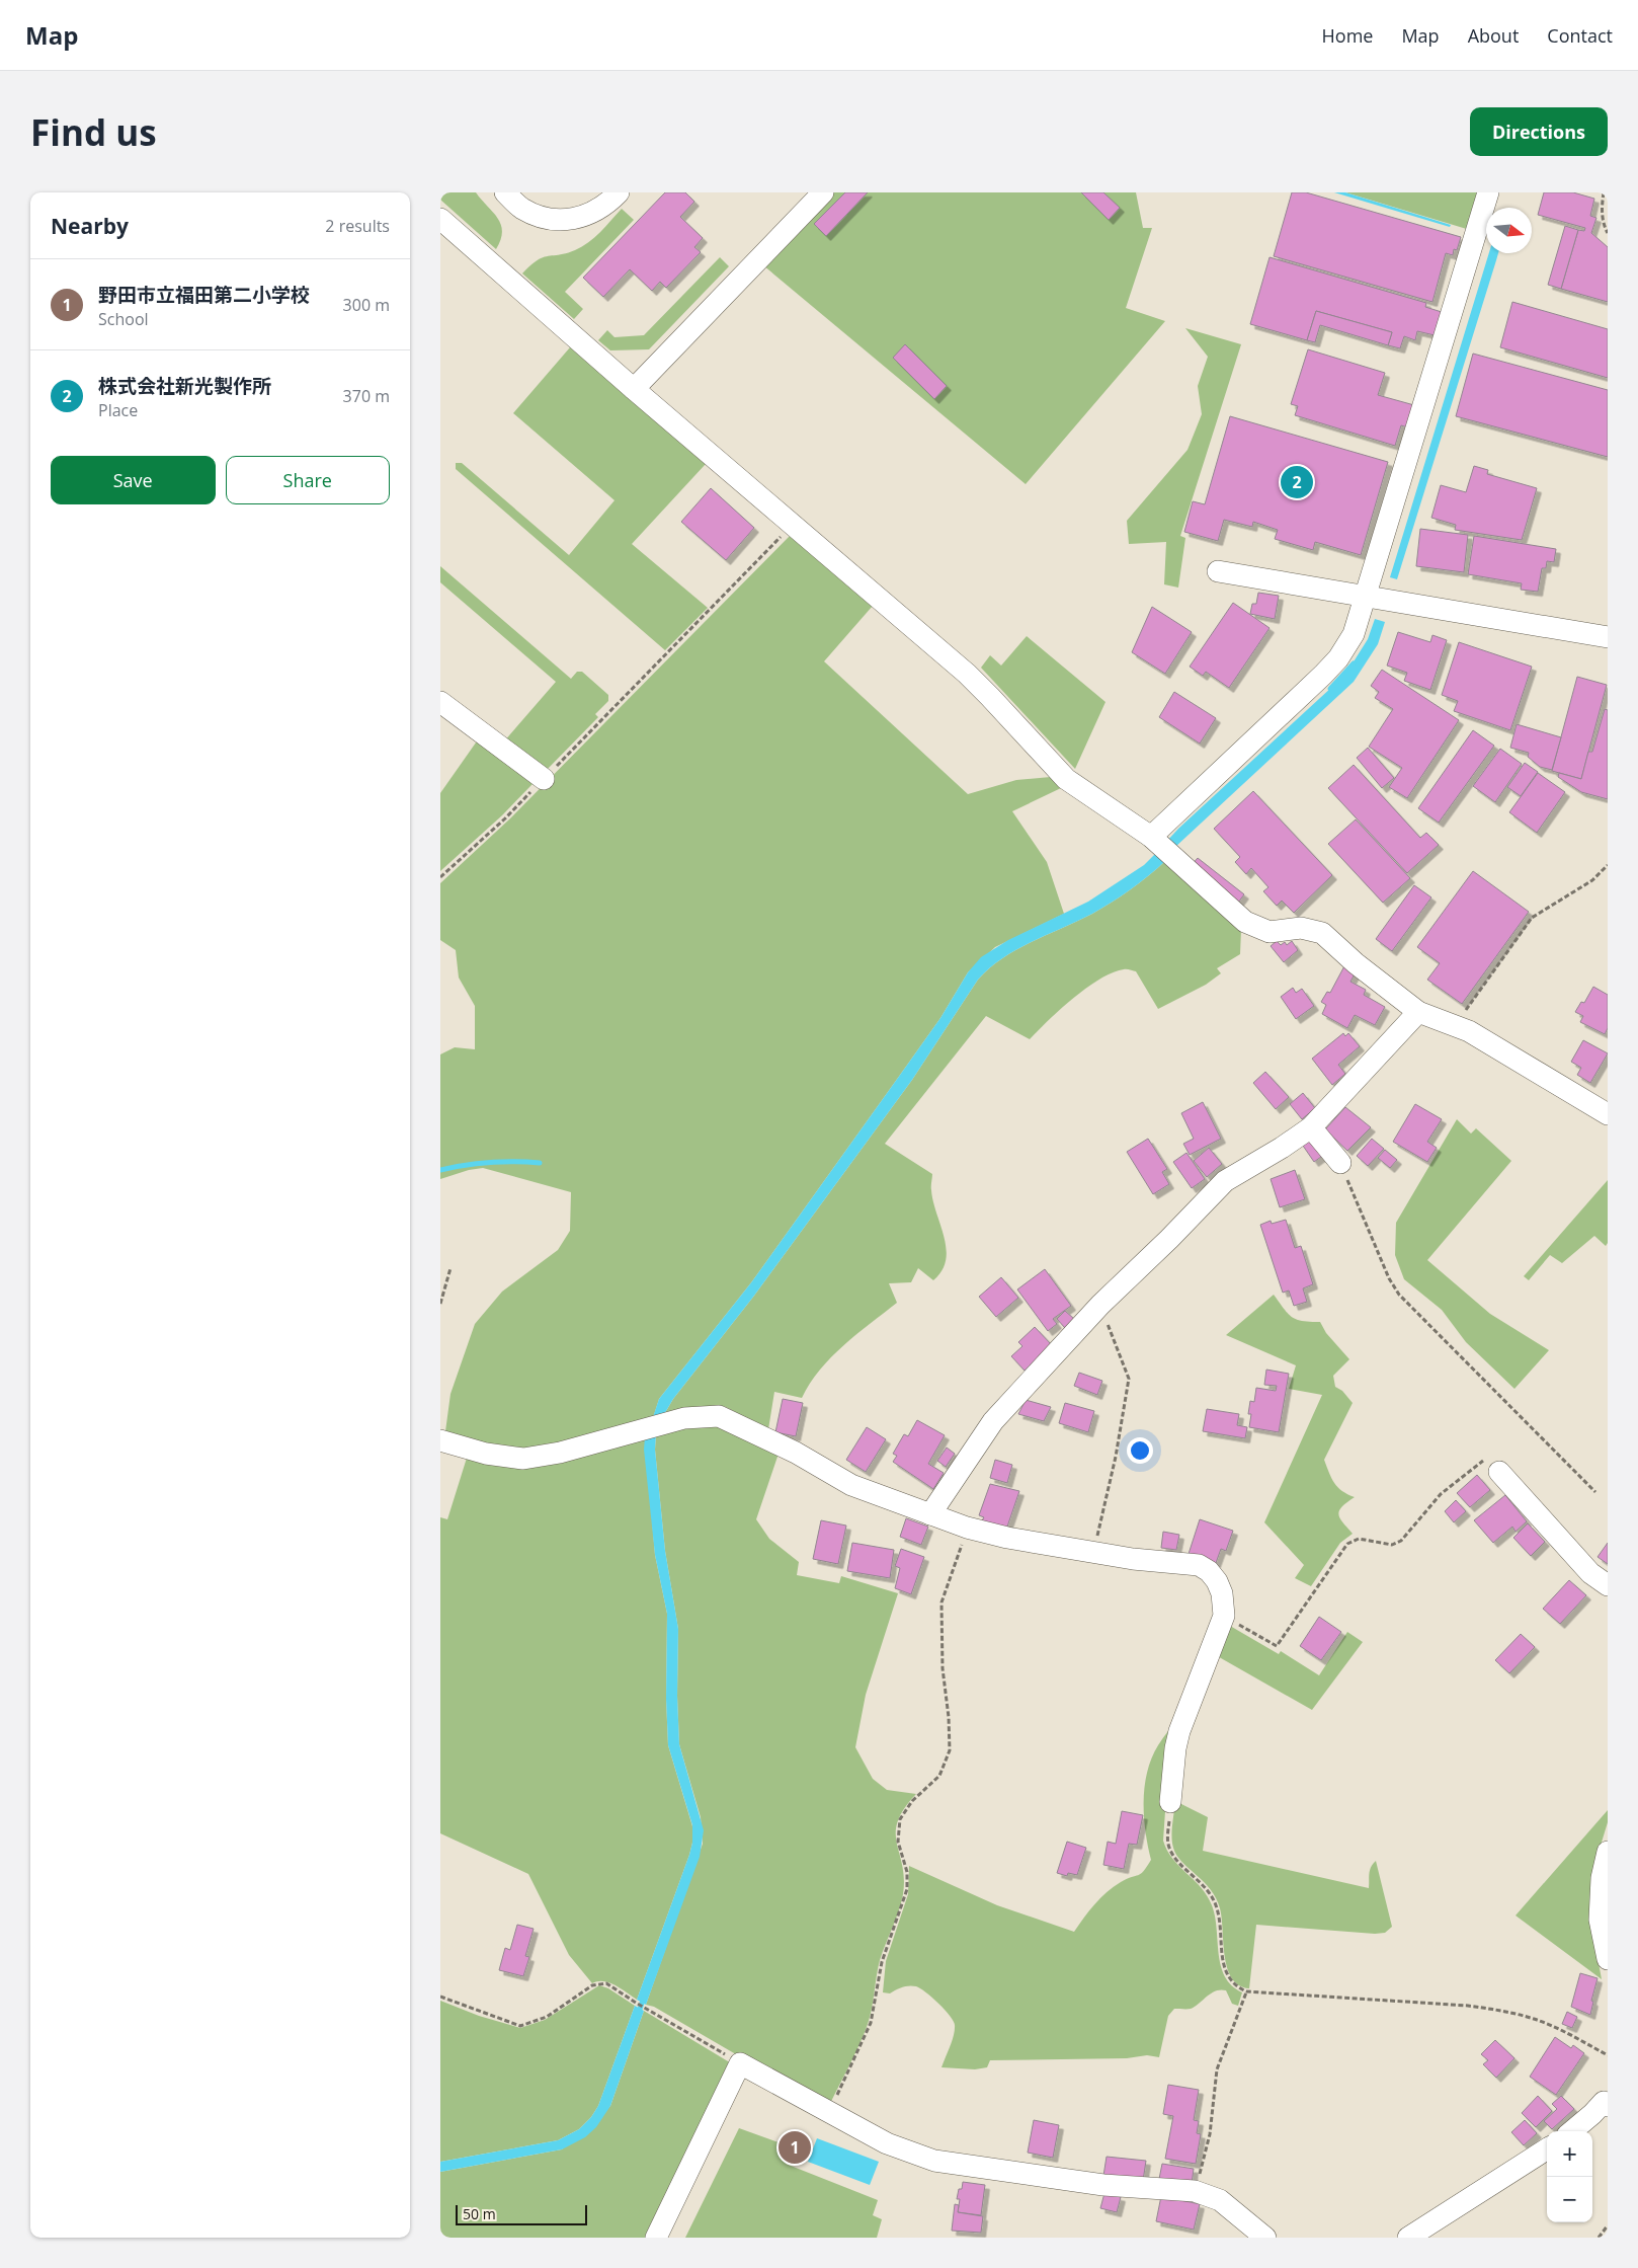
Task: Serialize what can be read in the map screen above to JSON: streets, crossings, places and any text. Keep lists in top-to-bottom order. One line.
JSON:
{"scale_bar":"50 m","north":"right","page":{"header":"Map","nav":["Home","Map","About","Contact"],"buttons":["Directions",["Save","Share"]],"title":"Find us","heading":["Nearby","2 results"],"list":[{"mark":"1","name":"野田市立福田第二小学校","note":"School","value":"300 m"},{"mark":"2","name":"株式会社新光製作所","note":"Place","value":"370 m"}],"pins":["2","1"],"map_buttons":["+","−"],"scale":"50 m"}}
